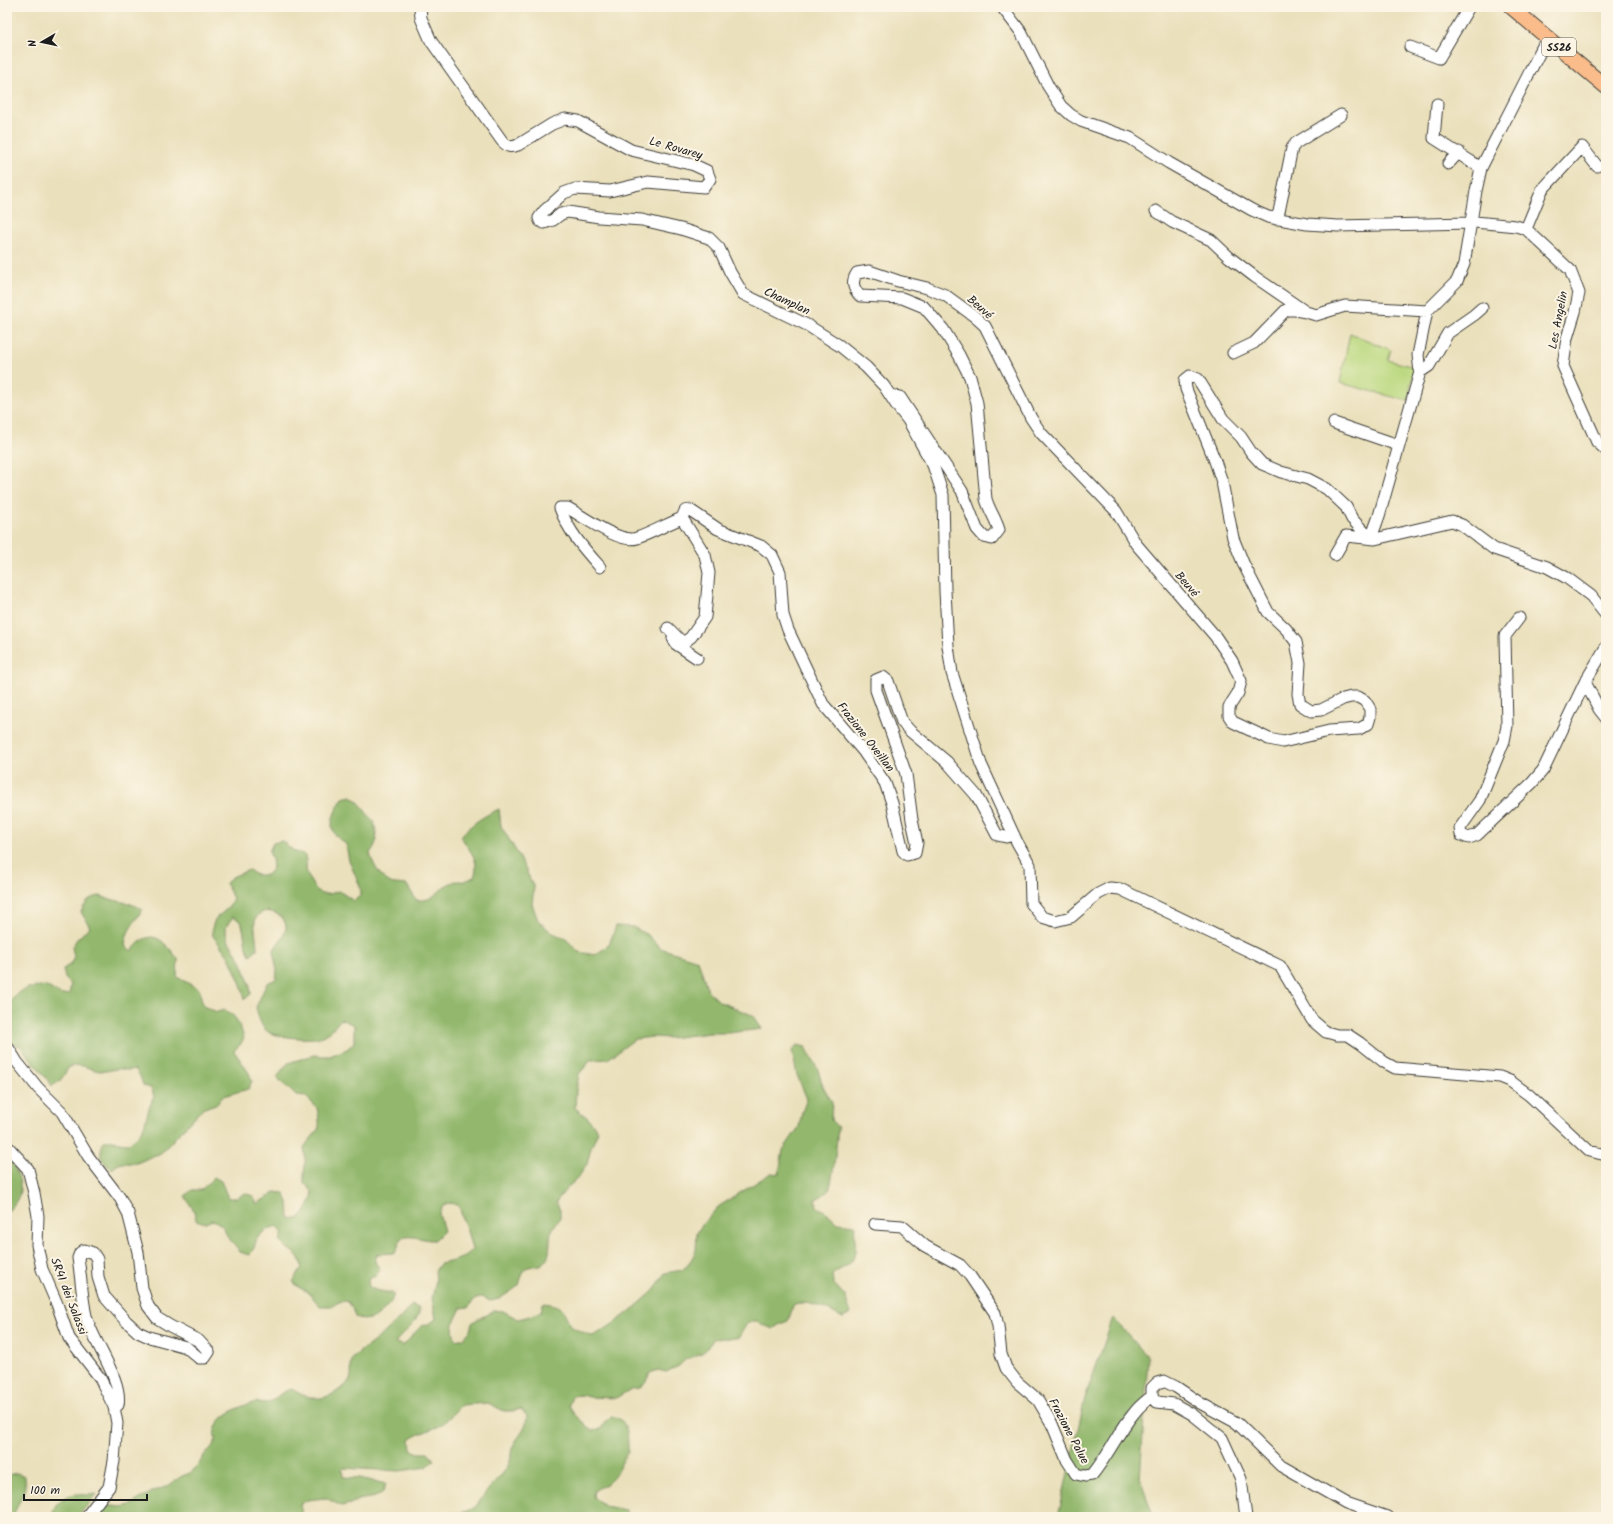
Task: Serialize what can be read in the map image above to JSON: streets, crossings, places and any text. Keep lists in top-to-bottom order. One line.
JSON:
{"streets":{"main road":["SS26"],"street":["Le Rovarey","Champlan","Beuvé","Les Angelin","Frazione Oveillan","SR41 dei Salassi","Frazione Palue"]},"crossings":[["Le Rovarey","Champlan"],["Champlan","Beuvé"]],"scale_bar":"100 m","north":"left"}
